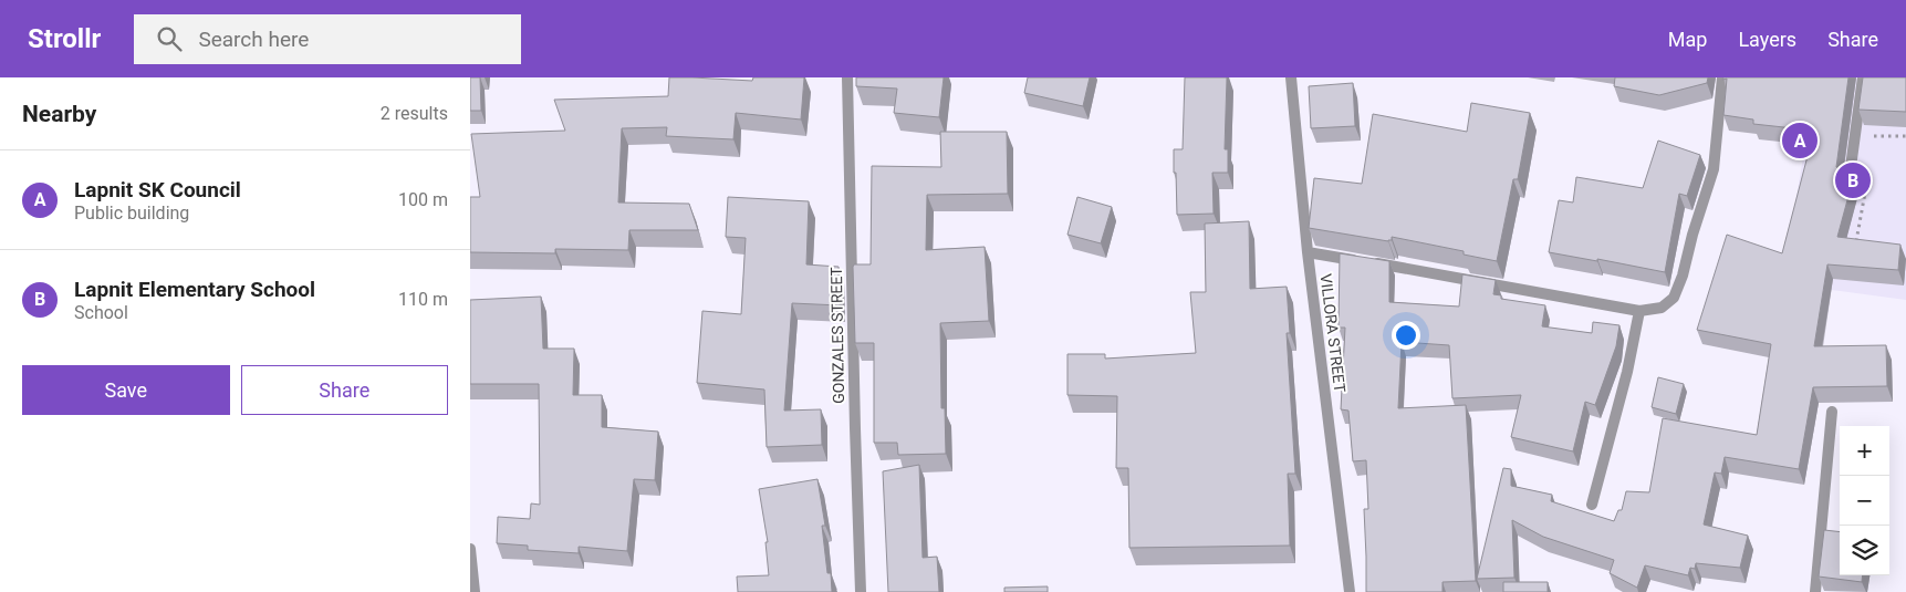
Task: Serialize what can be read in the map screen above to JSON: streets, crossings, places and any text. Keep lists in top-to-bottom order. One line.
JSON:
{"streets":{"street":["VILLORA STREET","GONZALES STREET"]},"page":{"header":"Strollr","search":"Search here","nav":["Map","Layers","Share"],"heading":["Nearby","2 results"],"pins":["A","B"],"list":[{"mark":"A","name":"Lapnit SK Council","note":"Public building","value":"100 m"},{"mark":"B","name":"Lapnit Elementary School","note":"School","value":"110 m"}],"buttons":["Save","Share"],"map_buttons":["+","−"]}}
